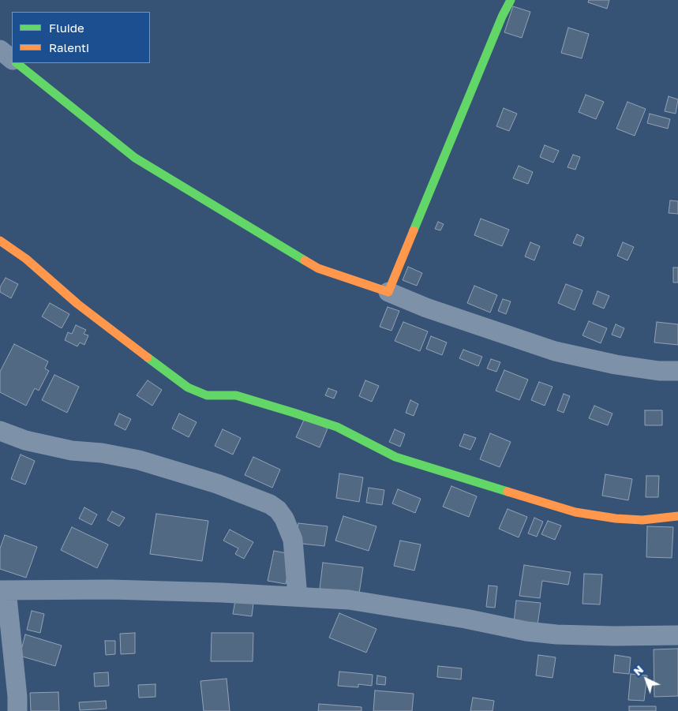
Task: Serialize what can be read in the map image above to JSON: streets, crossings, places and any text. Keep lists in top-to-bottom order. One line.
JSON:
{"legend":["Fluide","Ralenti"],"north":"top left"}
